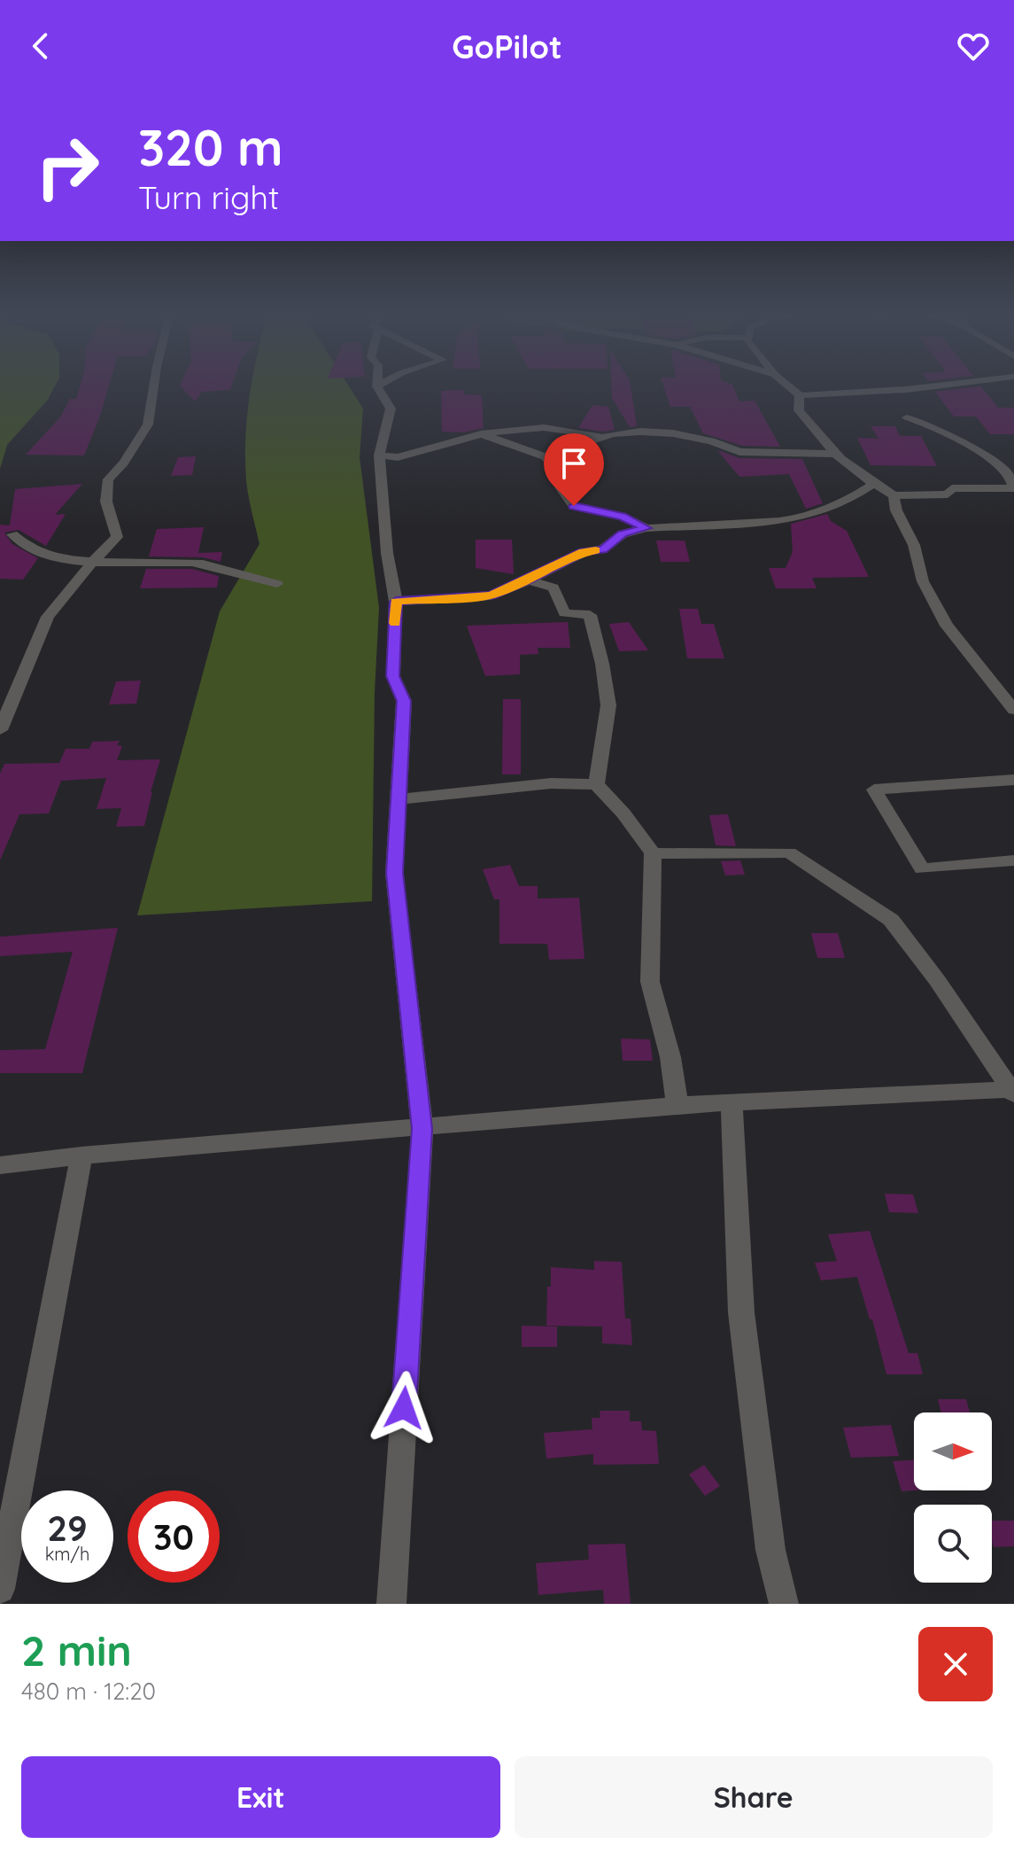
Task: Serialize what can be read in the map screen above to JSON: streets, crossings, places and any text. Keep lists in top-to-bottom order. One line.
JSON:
{"north":"right","page":{"header":"GoPilot","turn":["320 m","Turn right"],"speed":"29 km/h","limit":"30","heading":["2 min","480 m · 12:20"],"buttons":["Exit","Share"]}}
